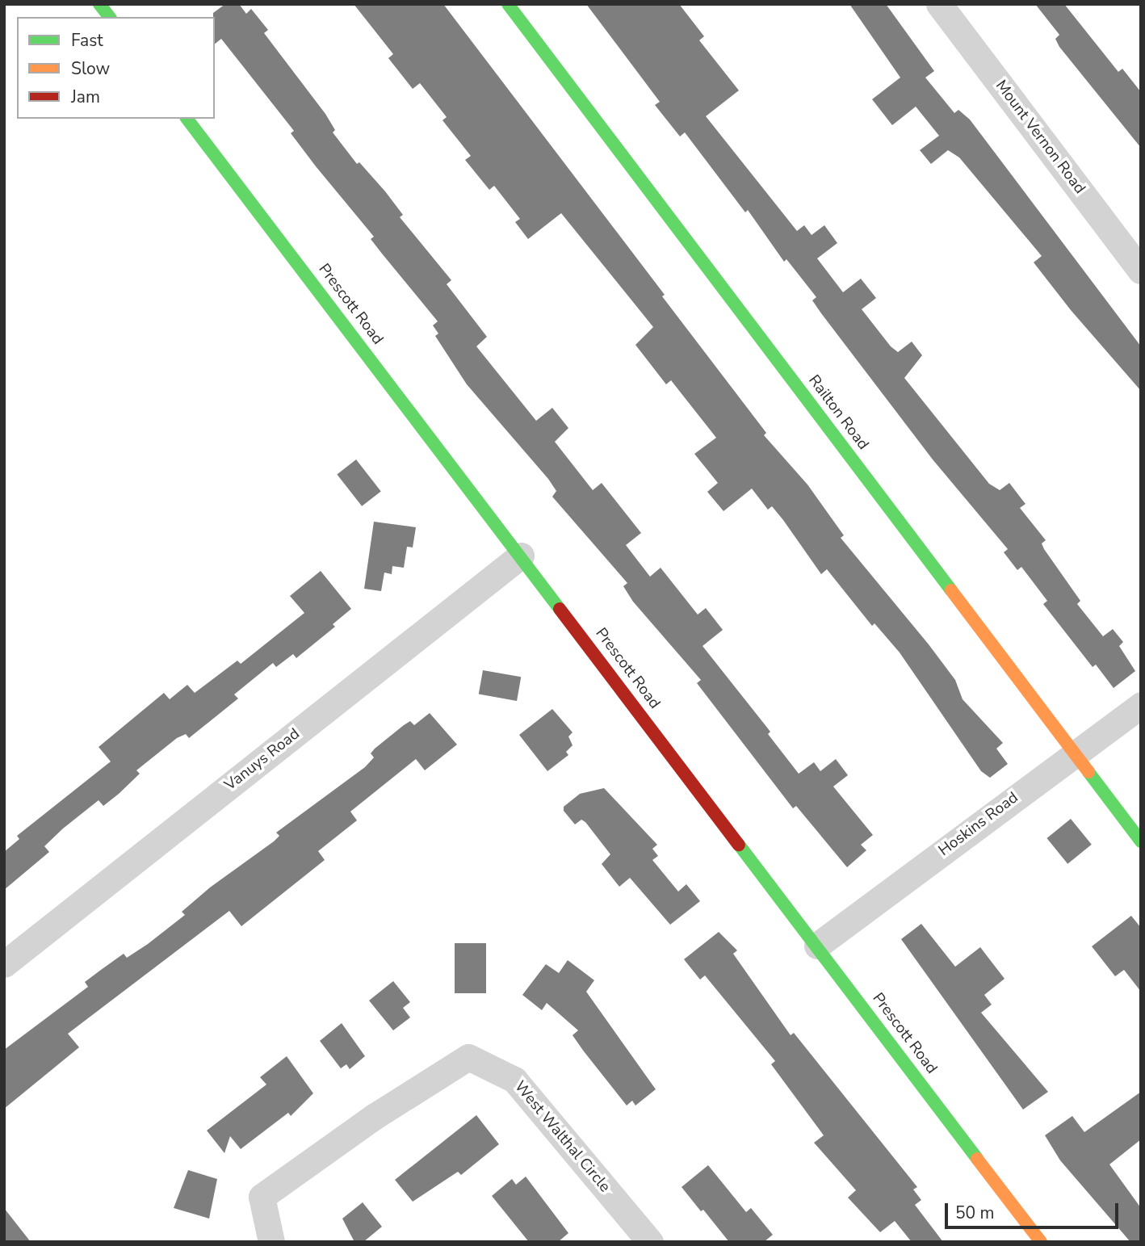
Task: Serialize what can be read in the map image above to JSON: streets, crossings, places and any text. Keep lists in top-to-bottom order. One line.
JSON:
{"streets":{"main road":["Prescott Road","Railton Road"],"street":["Mount Vernon Road","Vanuys Road","Hoskins Road","West Walthal Circle"]},"crossings":[["Prescott Road","Vanuys Road"],["Prescott Road","Hoskins Road"],["Railton Road","Hoskins Road"]],"legend":["Fast","Slow","Jam"],"scale_bar":"50 m"}
